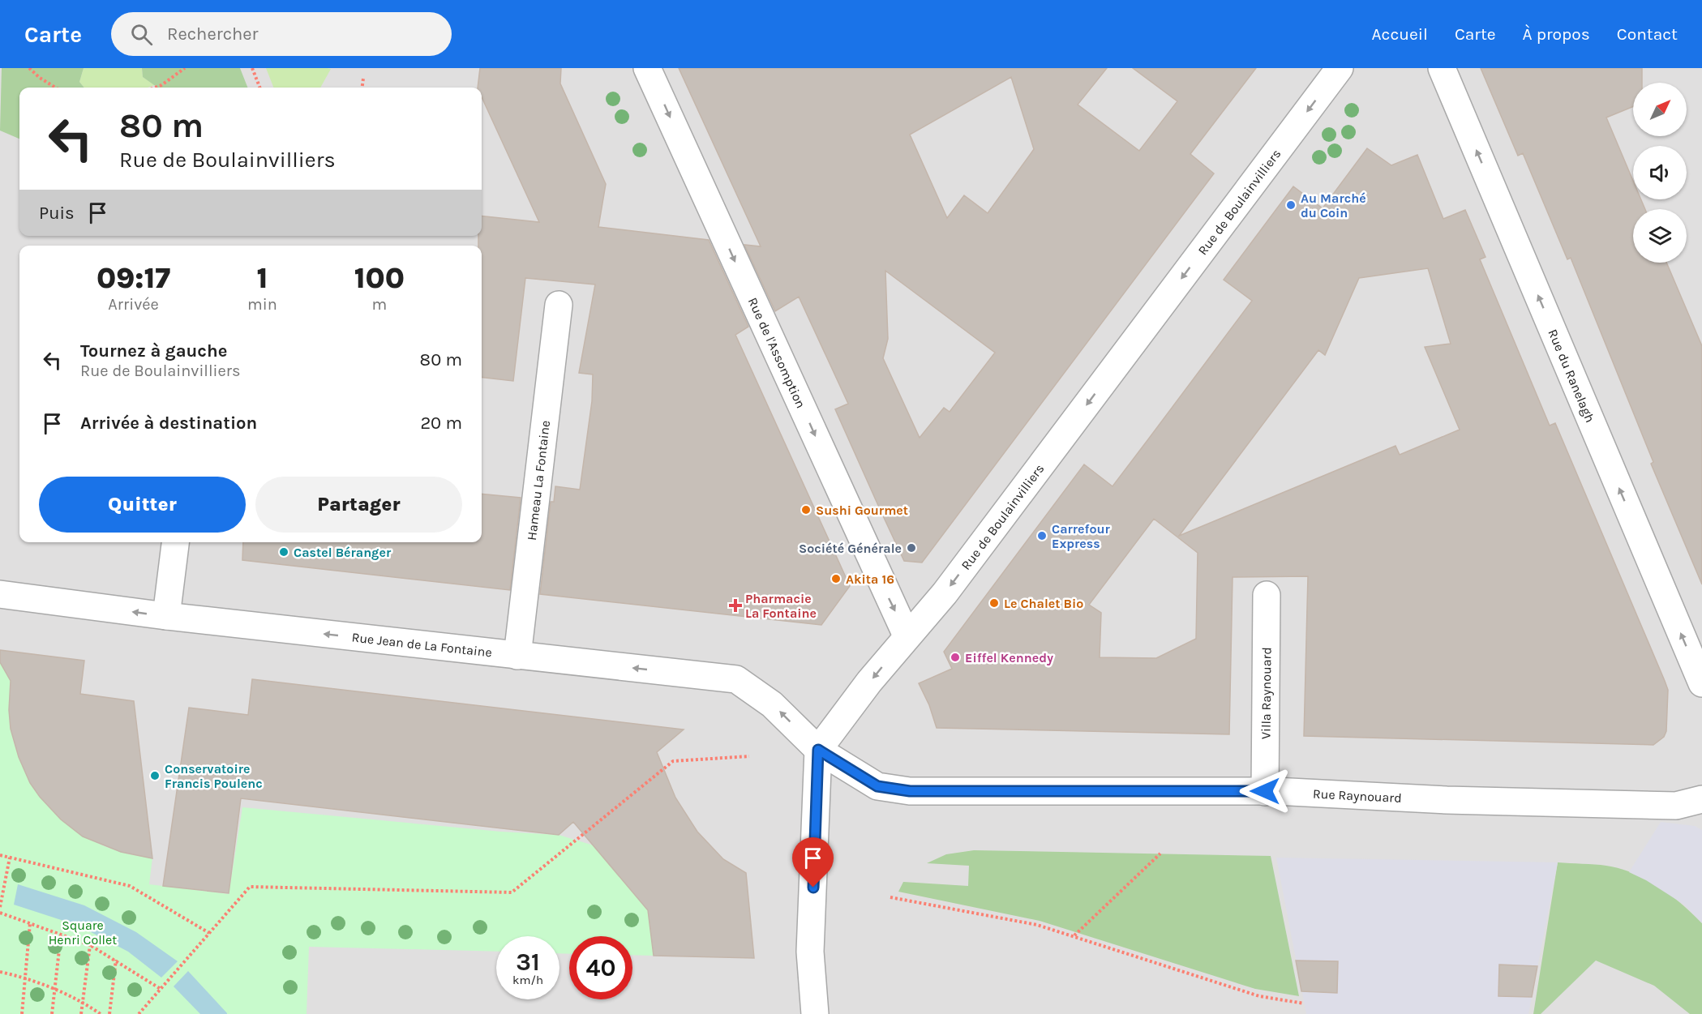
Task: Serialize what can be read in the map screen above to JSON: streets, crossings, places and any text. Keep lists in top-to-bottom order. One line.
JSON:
{"streets":{"street":["Rue de Boulainvilliers","Rue de l'Assomption","Rue du Ranelagh","Hameau La Fontaine","Rue Jean de La Fontaine","Villa Raynouard","Rue Raynouard"]},"crossings":[["Rue de Boulainvilliers","Rue de l'Assomption"],["Rue de Boulainvilliers","Rue Jean de La Fontaine"],["Rue de Boulainvilliers","Rue Raynouard"],["Hameau La Fontaine","Rue Jean de La Fontaine"],["Rue Jean de La Fontaine","Rue Raynouard"],["Villa Raynouard","Rue Raynouard"]],"one_way":["Rue de Boulainvilliers","Rue de l'Assomption","Rue du Ranelagh","Rue Jean de La Fontaine"],"parks":["Square Henri Collet"],"places":{"other":["Au Marché du Coin","Sushi Gourmet","Carrefour Express","Société Générale","Castel Béranger","Akita 16","Le Chalet Bio","Eiffel Kennedy","Conservatoire Francis Poulenc"],"health":["Pharmacie La Fontaine"]},"north":"top right","page":{"header":"Carte","search":"Rechercher","nav":["Accueil","Carte","À propos","Contact"],"turn":["80 m","Rue de Boulainvilliers"],"then":"Puis","eta":["09:17","Arrivée","1","min","100","m"],"list":[{"name":"Tournez à gauche","note":"Rue de Boulainvilliers","value":"80 m"},{"name":"Arrivée à destination","value":"20 m"}],"buttons":["Quitter","Partager"],"speed":"31 km/h","limit":"40"}}
